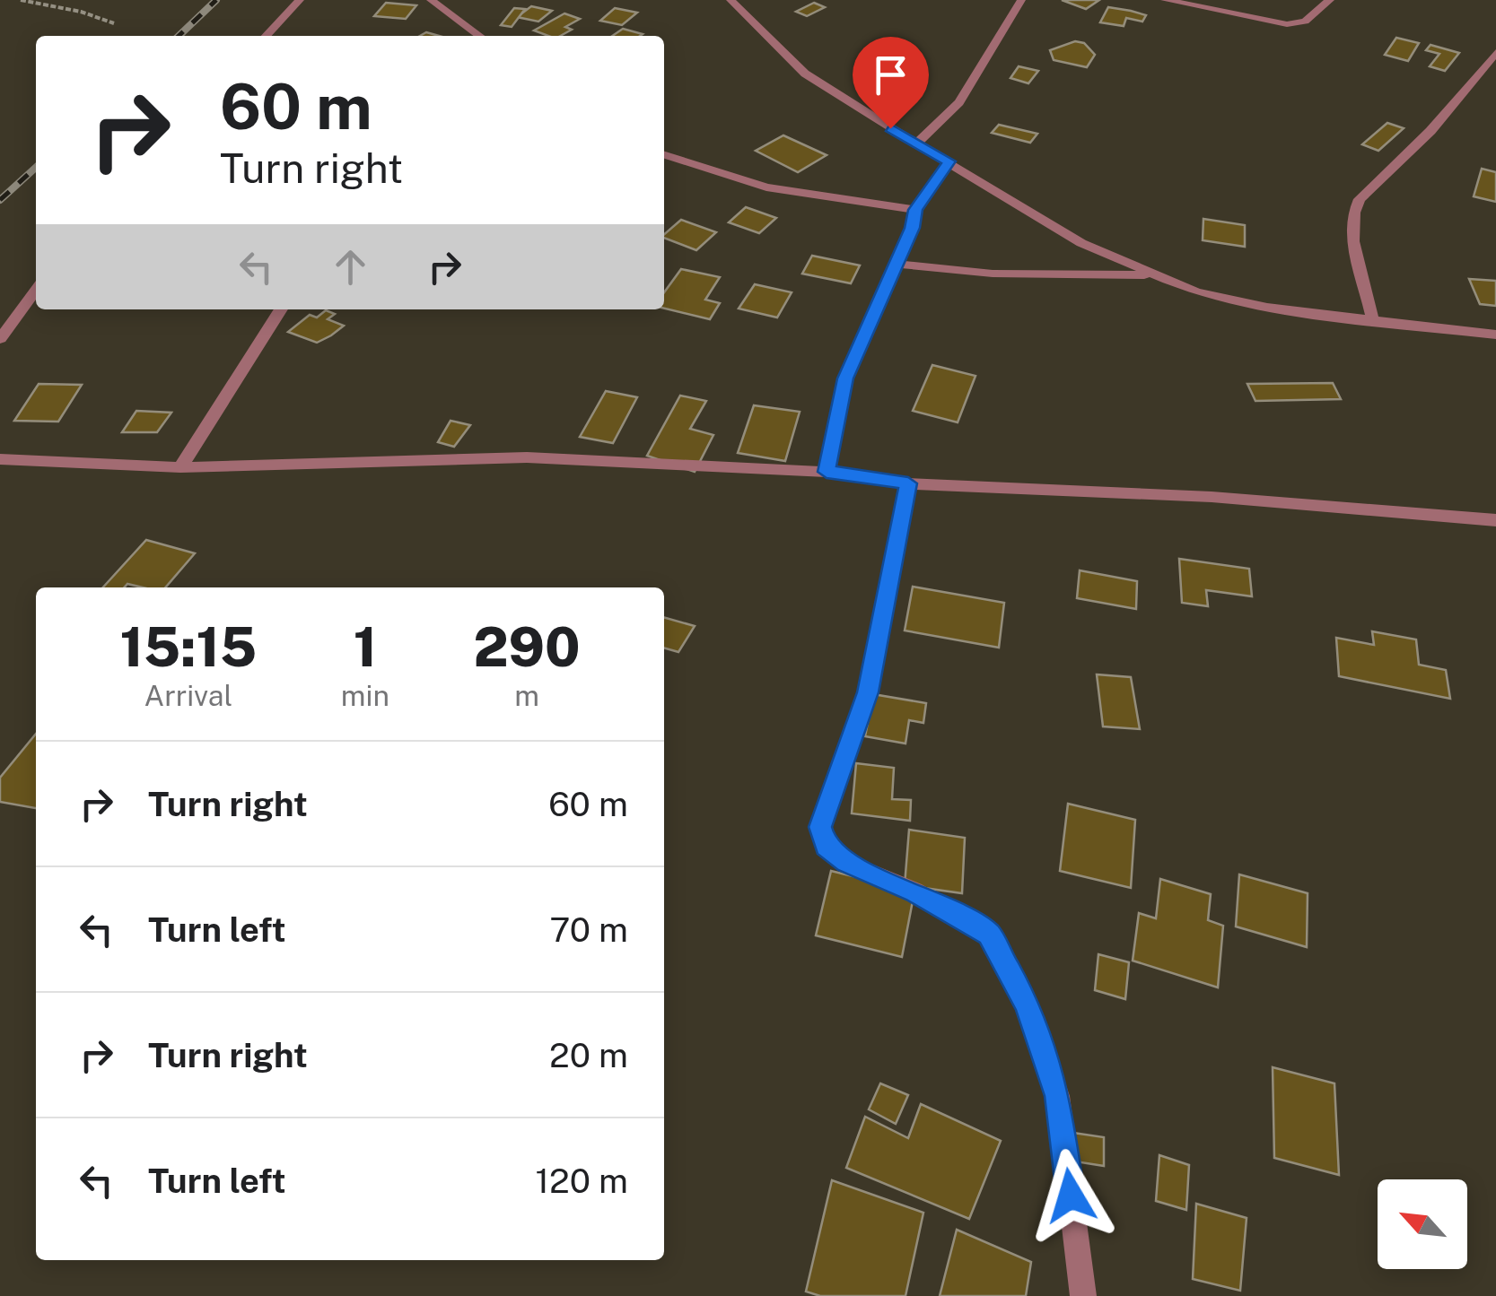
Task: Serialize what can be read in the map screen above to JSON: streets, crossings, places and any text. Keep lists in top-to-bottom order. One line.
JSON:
{"north":"top left","page":{"turn":["60 m","Turn right"],"eta":["15:15","Arrival","1","min","290","m"],"list":[{"name":"Turn right","value":"60 m"},{"name":"Turn left","value":"70 m"},{"name":"Turn right","value":"20 m"},{"name":"Turn left","value":"120 m"}]}}
